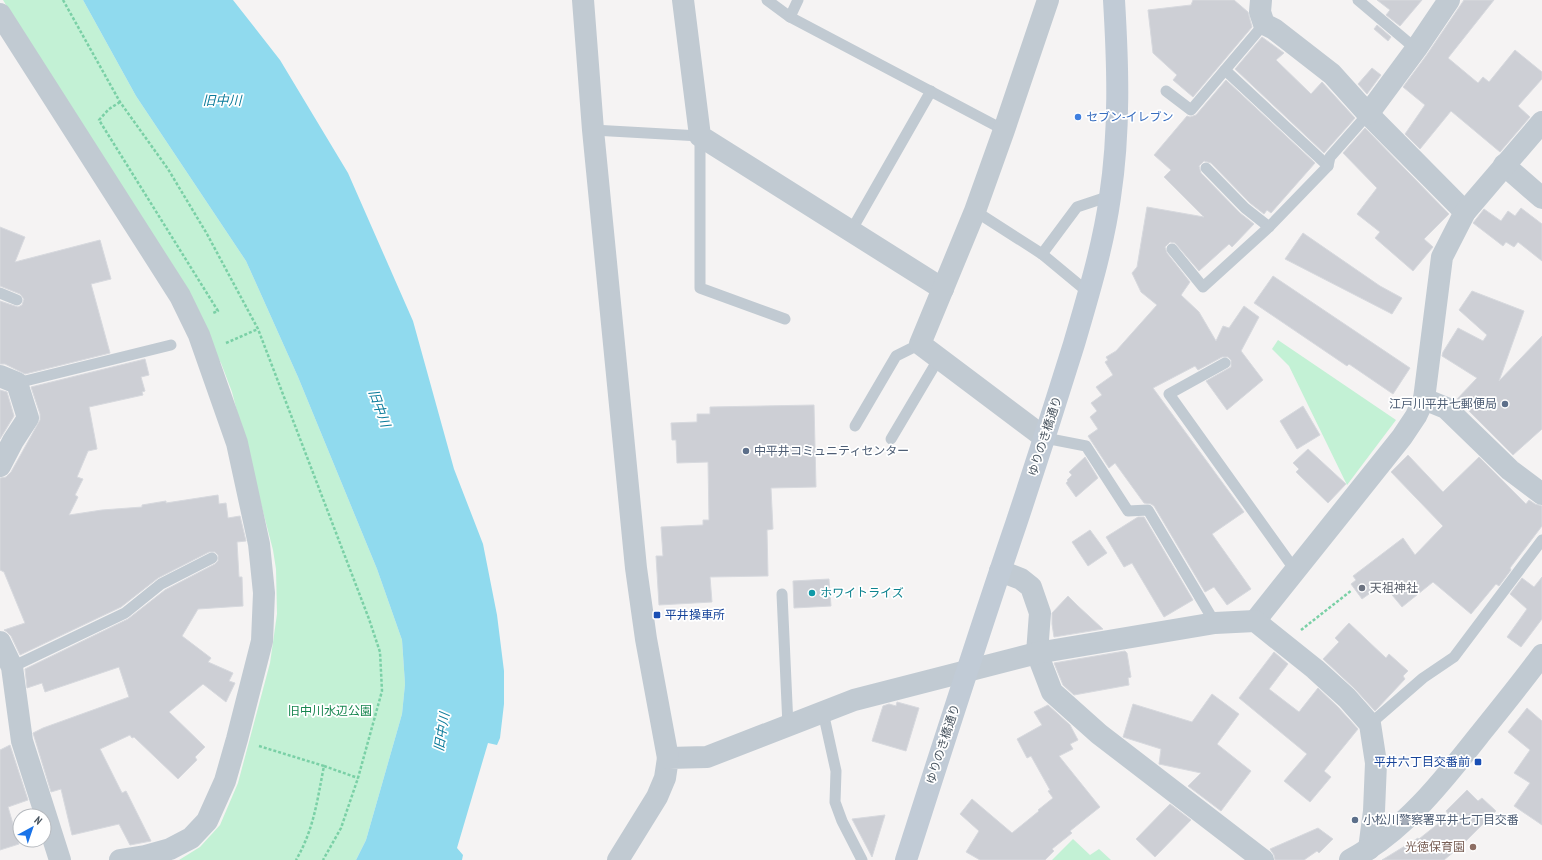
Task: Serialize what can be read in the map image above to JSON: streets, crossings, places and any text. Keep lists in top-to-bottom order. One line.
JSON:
{"streets":{"main road":["ゆりのき橋通り"]},"water":["旧中川"],"parks":["旧中川水辺公園"],"places":{"other":["セブン-イレブン","江戸川平井七郵便局","中平井コミュニティセンター","天祖神社","ホワイトライズ","小松川警察署平井七丁目交番","光徳保育園"],"transit":["平井操車所","平井六丁目交番前"]},"north":"top right"}
